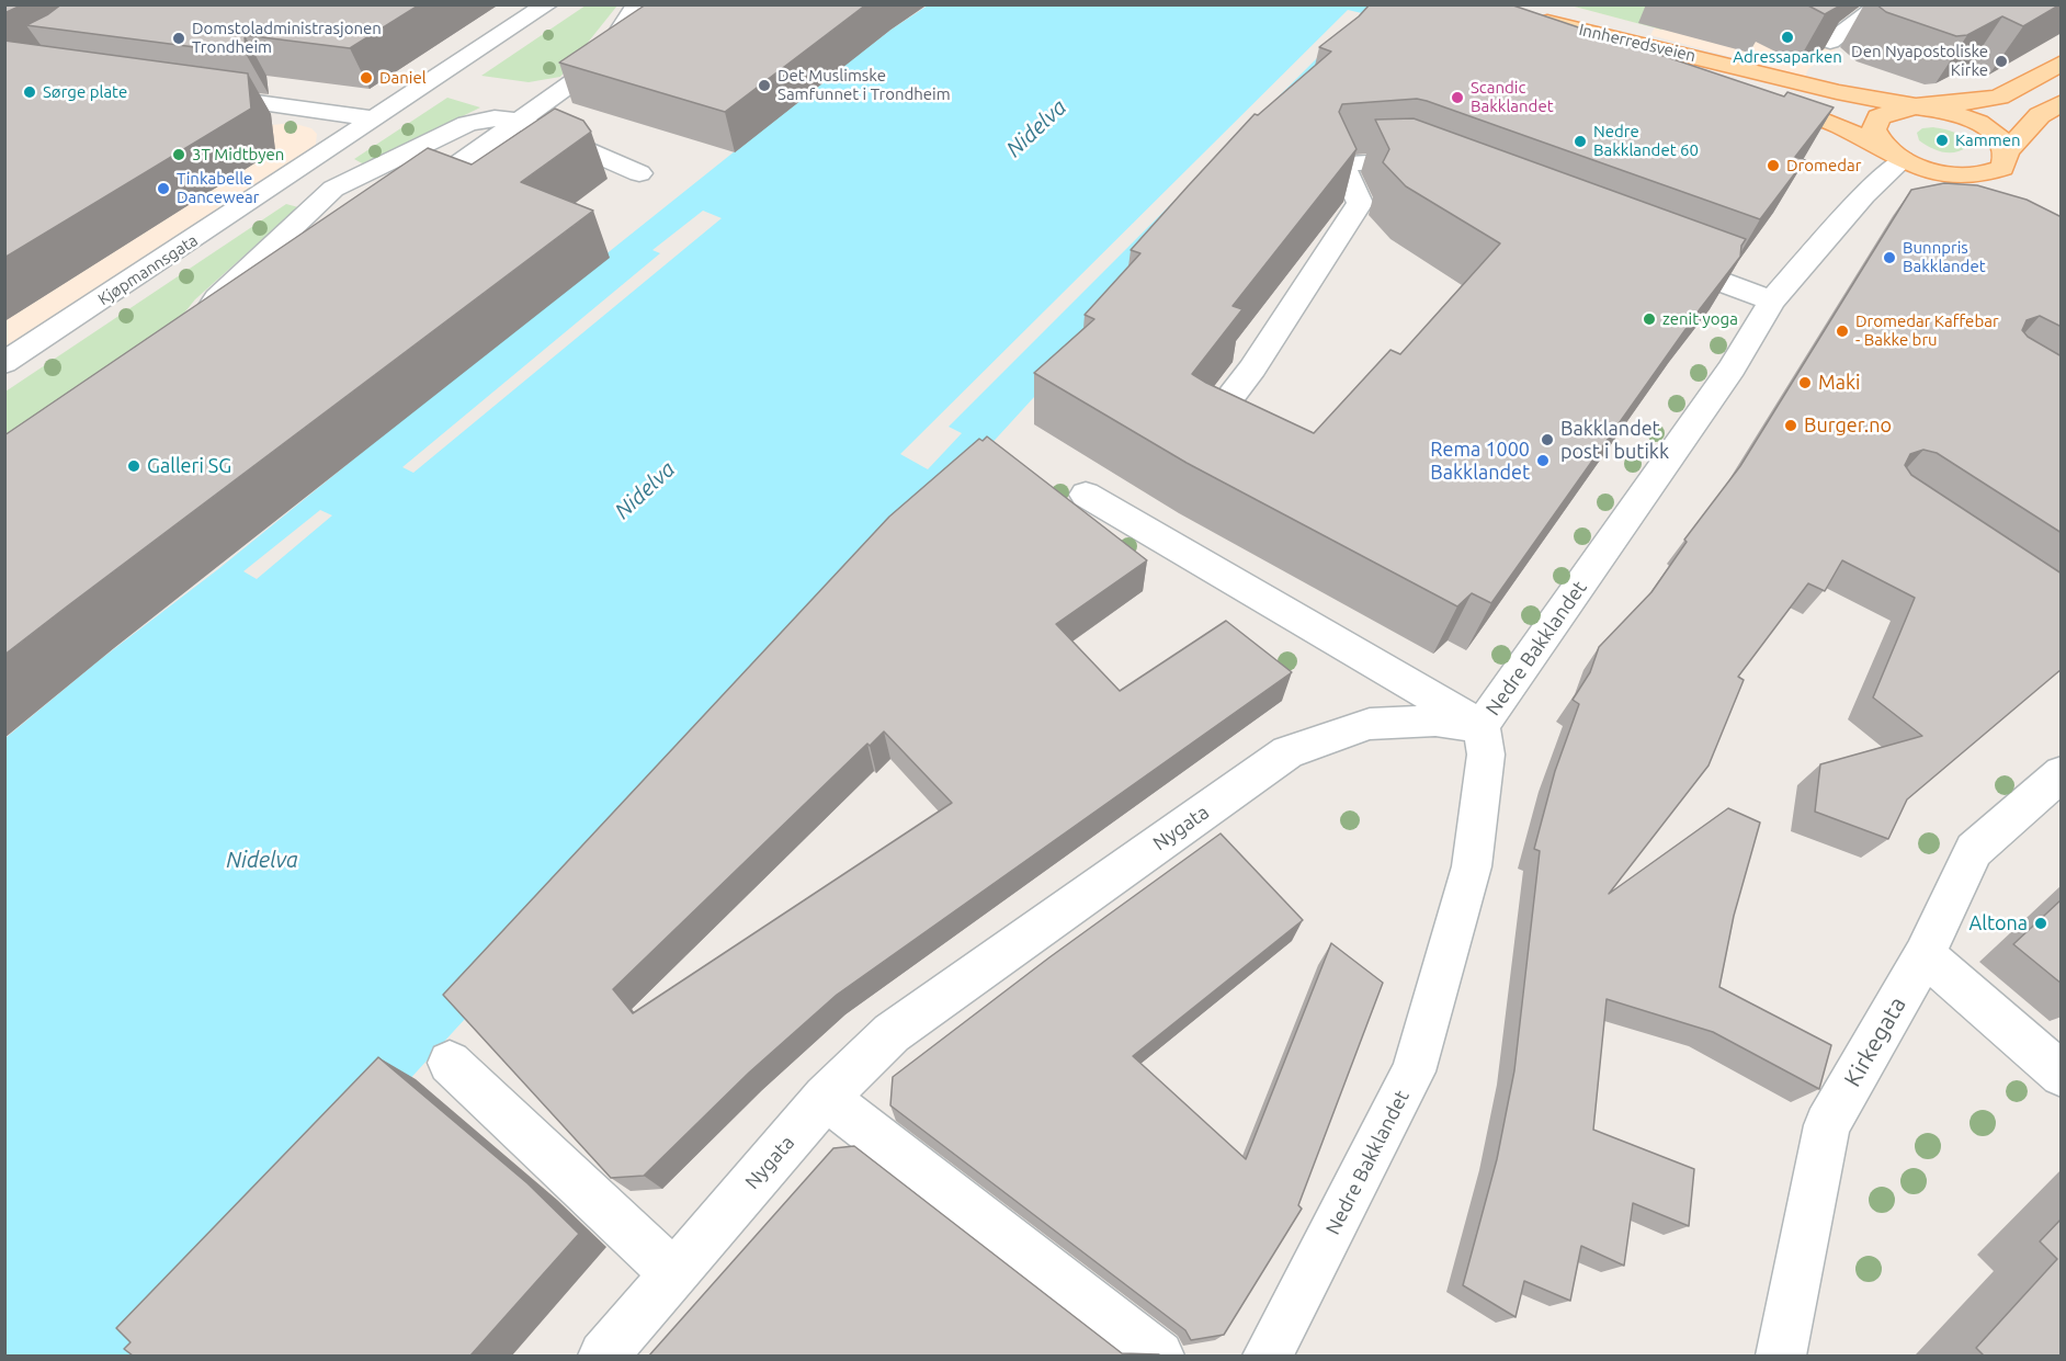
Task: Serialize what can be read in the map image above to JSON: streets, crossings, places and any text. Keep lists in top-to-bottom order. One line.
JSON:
{"streets":{"main road":["Innherredsveien"],"street":["Kjøpmannsgata","Nedre Bakklandet","Nygata","Kirkegata"]},"crossings":[["Nedre Bakklandet","Nygata"]],"water":["Nidelva"],"places":["Adressaparken","Domstoladministrasjonen Trondheim","Den Nyapostoliske Kirke","Daniel","Det Muslimske Samfunnet i Trondheim","Sørge plate","Scandic Bakklandet","Kammen","Nedre Bakklandet 60","3T Midtbyen","Dromedar","Tinkabelle Dancewear","Bunnpris Bakklandet","zenit yoga","Dromedar Kaffebar - Bakke bru","Maki","Burger.no","Bakklandet post i butikk","Rema 1000 Bakklandet","Galleri SG","Altona"]}
